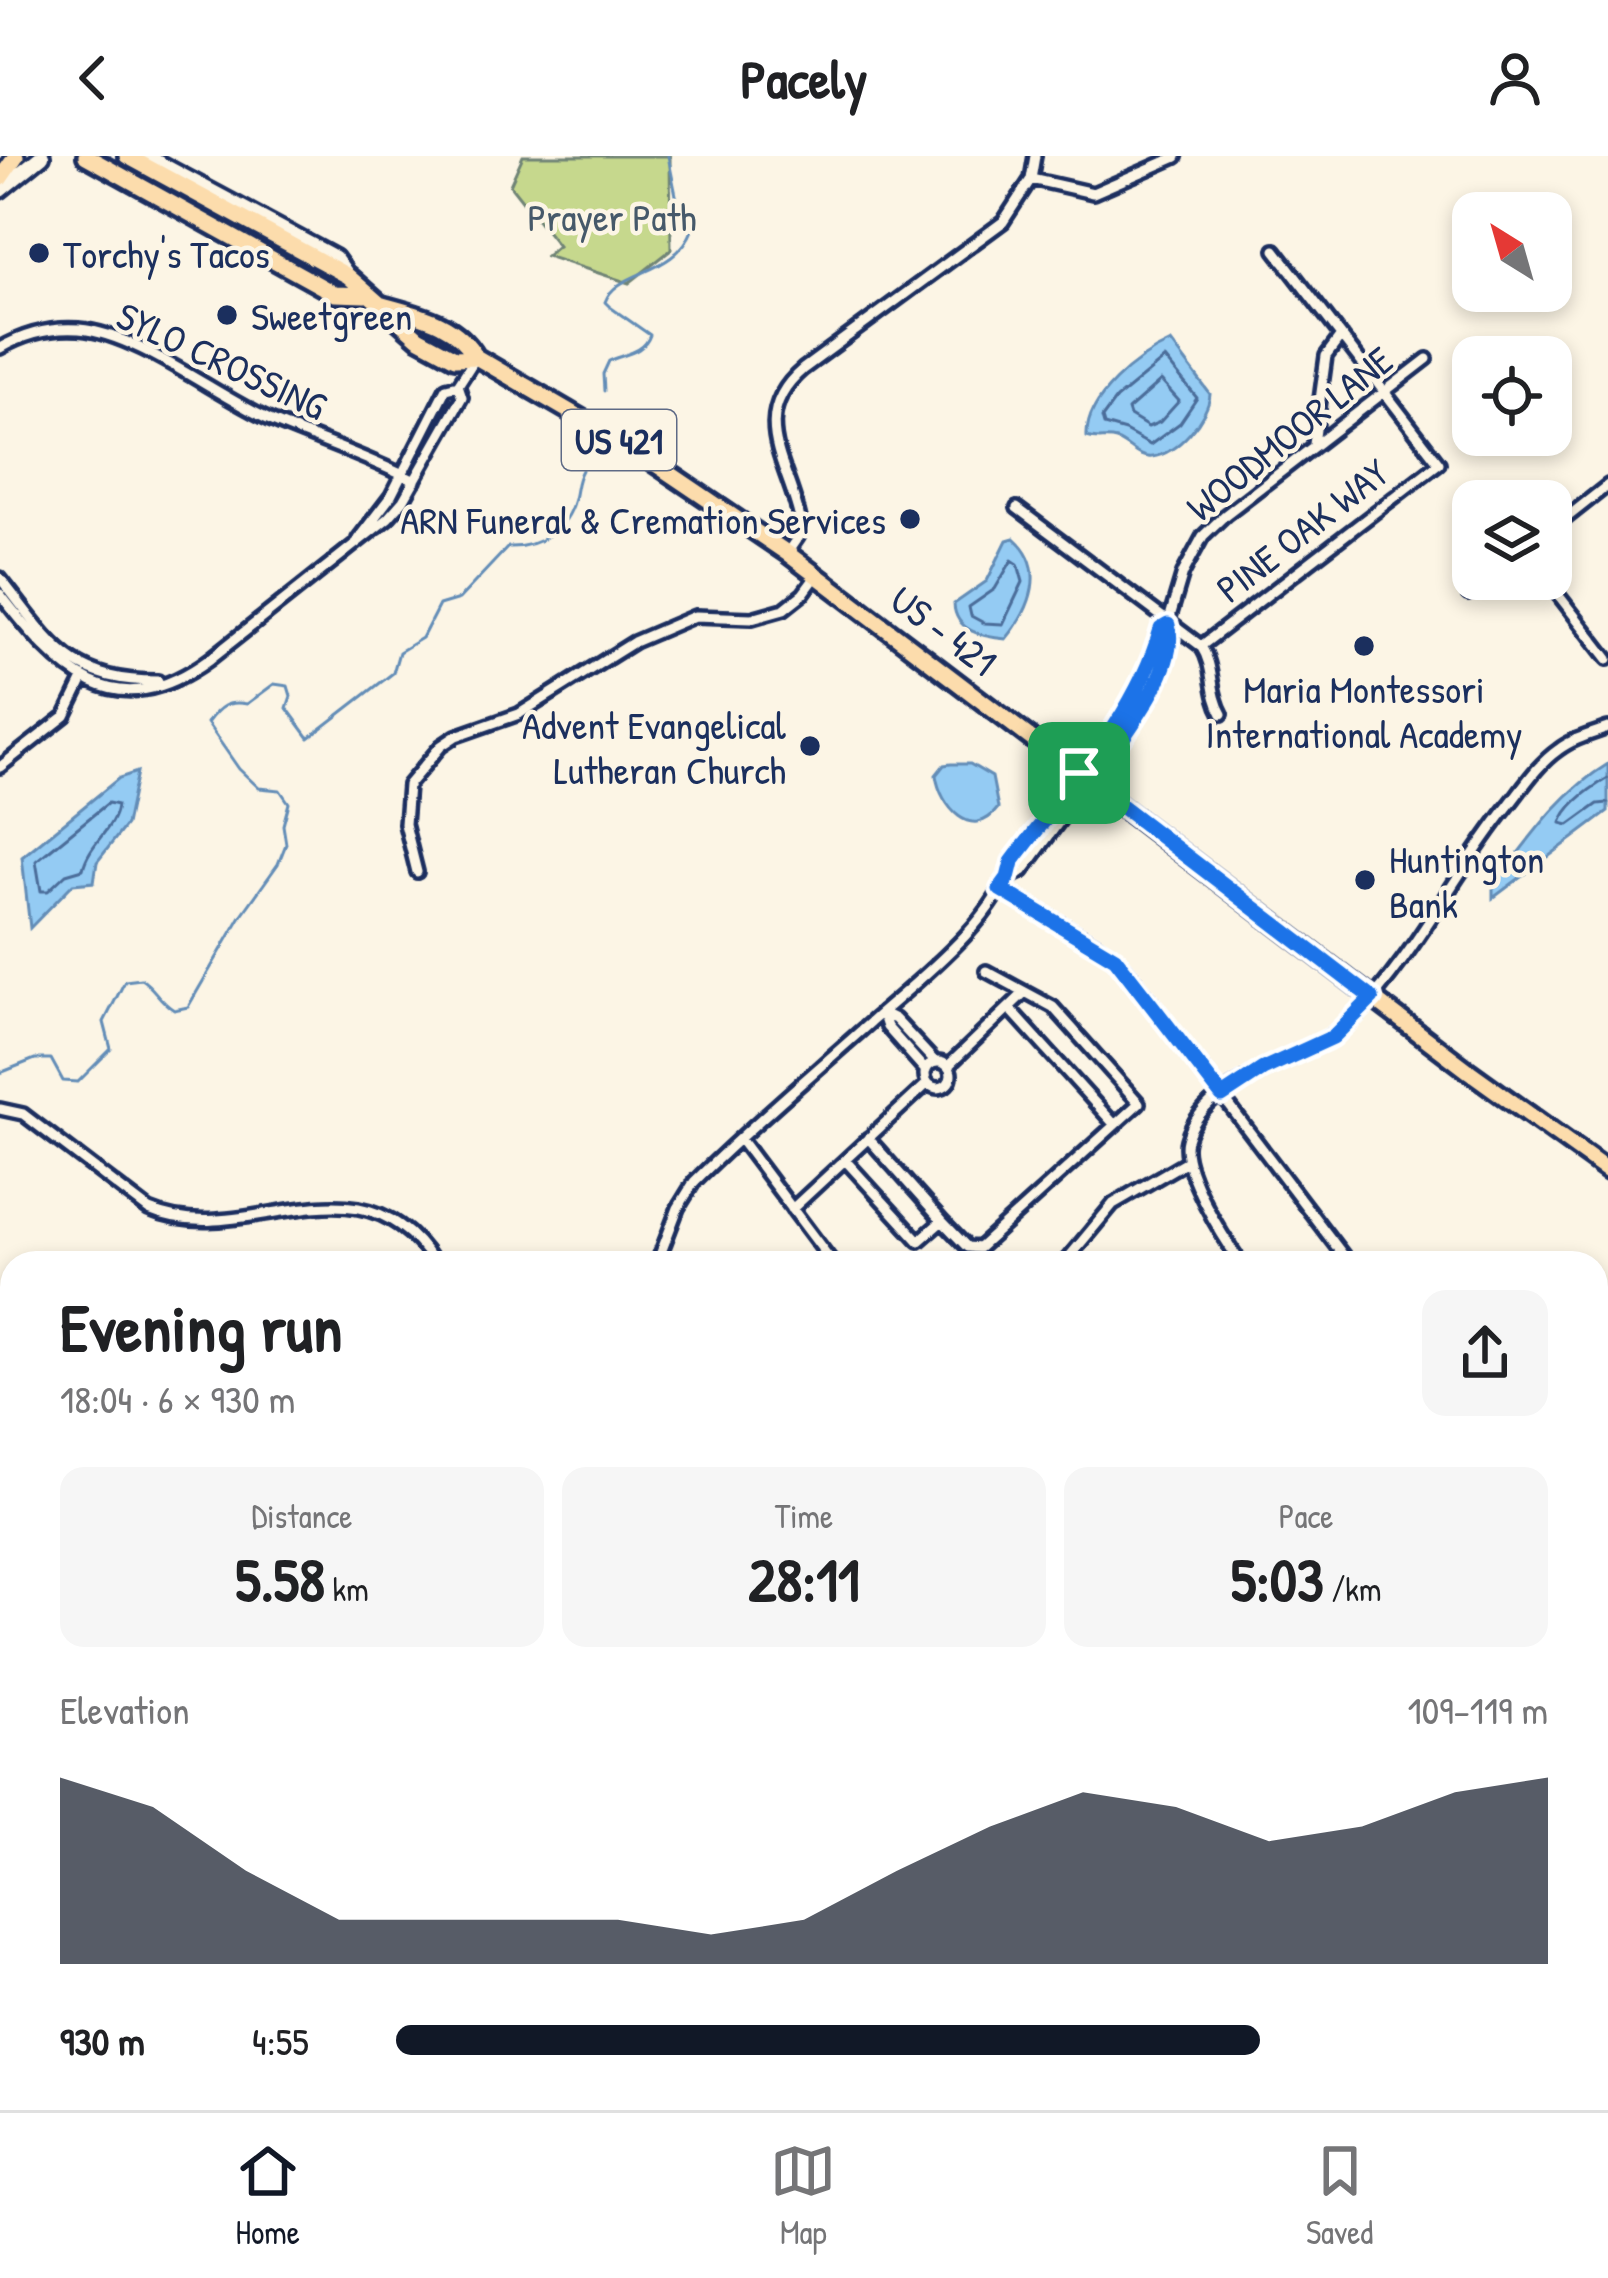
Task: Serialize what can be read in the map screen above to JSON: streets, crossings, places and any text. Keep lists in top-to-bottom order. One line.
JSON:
{"streets":{"main road":["US 421","US - 421"],"street":["SYLO CROSSING","WOODMOOR LANE","PINE OAK WAY"]},"crossings":[["WOODMOOR LANE","PINE OAK WAY"],["WOODMOOR LANE","US - 421"],["US 421","US - 421"]],"parks":["Prayer Path"],"places":["Torchy's Tacos","Sweetgreen","ARN Funeral & Cremation Services","Maria Montessori International Academy","Advent Evangelical Lutheran Church","Huntington Bank"],"north":"top left","page":{"header":"Pacely","heading":["Evening run","18:04 · 6 × 930 m"],"stats":[["Distance","5.58 km"],["Time","28:11"],["Pace","5:03 /km"]],"chart":["Elevation","109–119 m"],"list":[{"name":"930 m","note":"4:55"}],"tabs":["Home","Map","Saved"]}}
